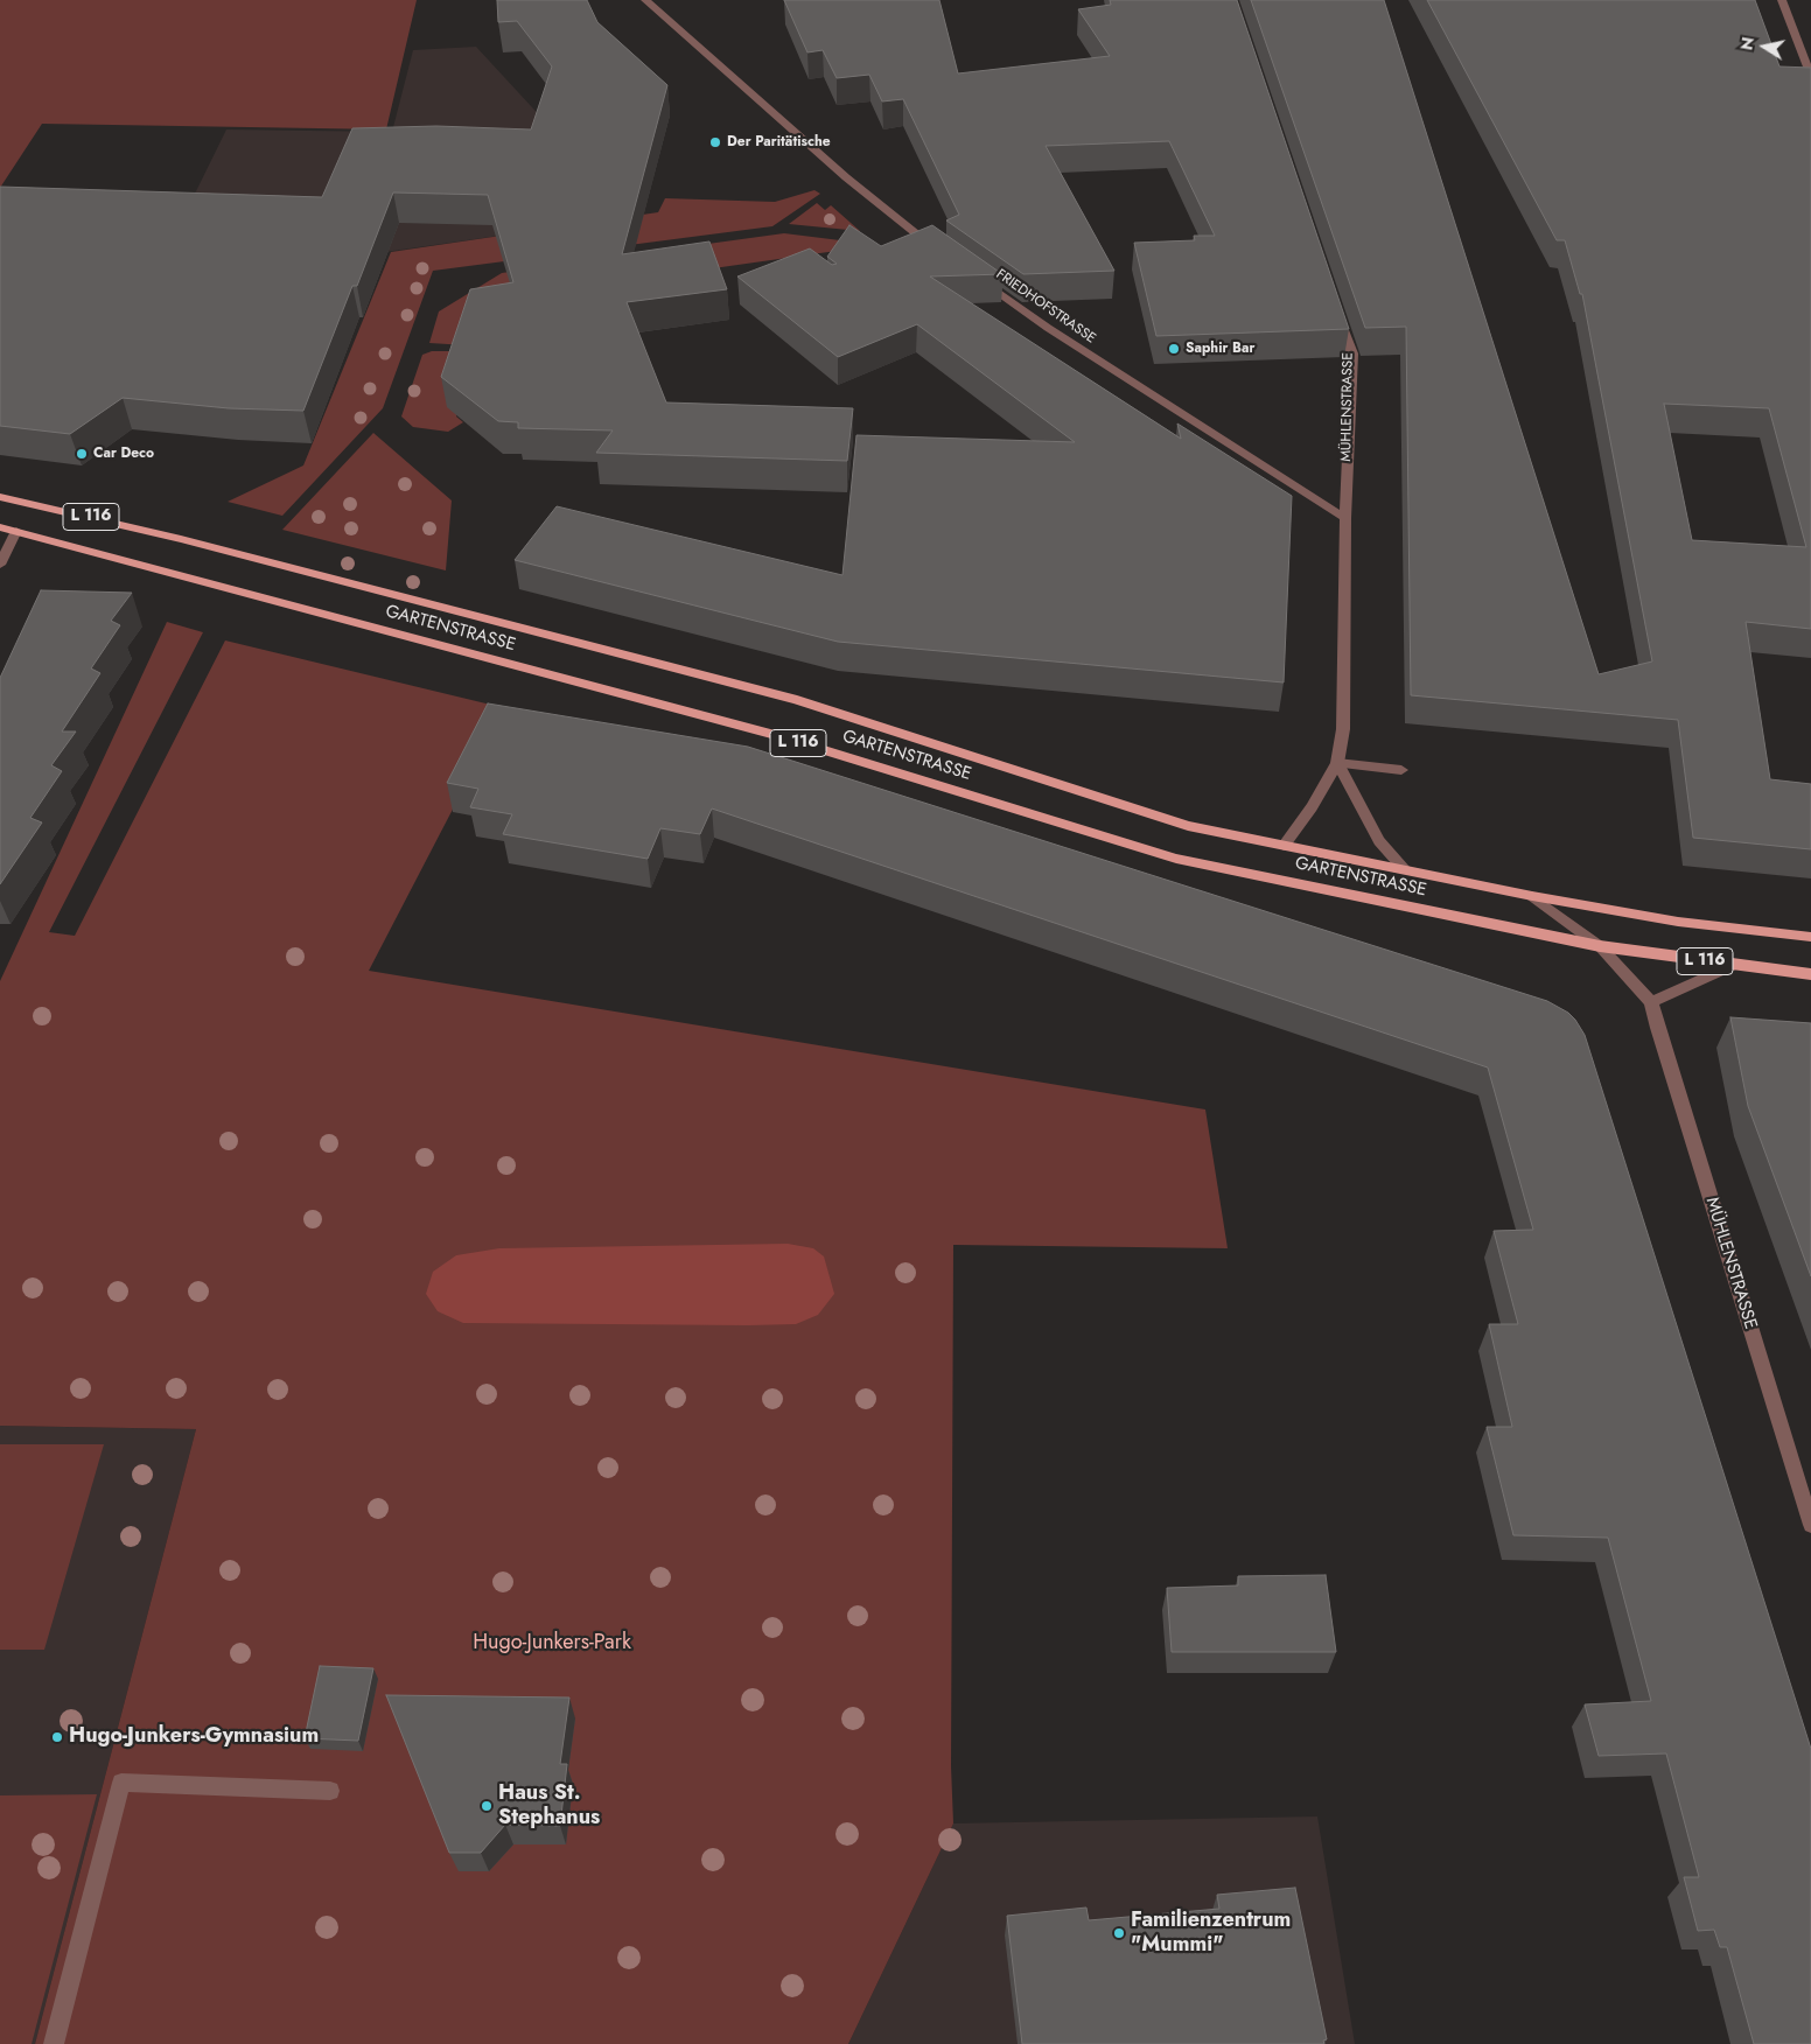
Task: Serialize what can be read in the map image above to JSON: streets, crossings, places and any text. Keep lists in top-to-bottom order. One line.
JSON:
{"streets":{"main road":["L 116","GARTENSTRASSE"],"street":["FRIEDHOFSTRASSE","MÜHLENSTRASSE"]},"crossings":[["FRIEDHOFSTRASSE","MÜHLENSTRASSE"],["MÜHLENSTRASSE","GARTENSTRASSE"]],"parks":["Hugo-Junkers-Park"],"places":["Der Paritätische","Saphir Bar","Car Deco","Hugo-Junkers-Gymnasium","Haus St. Stephanus","Familienzentrum \"Mummi\""],"north":"left"}
